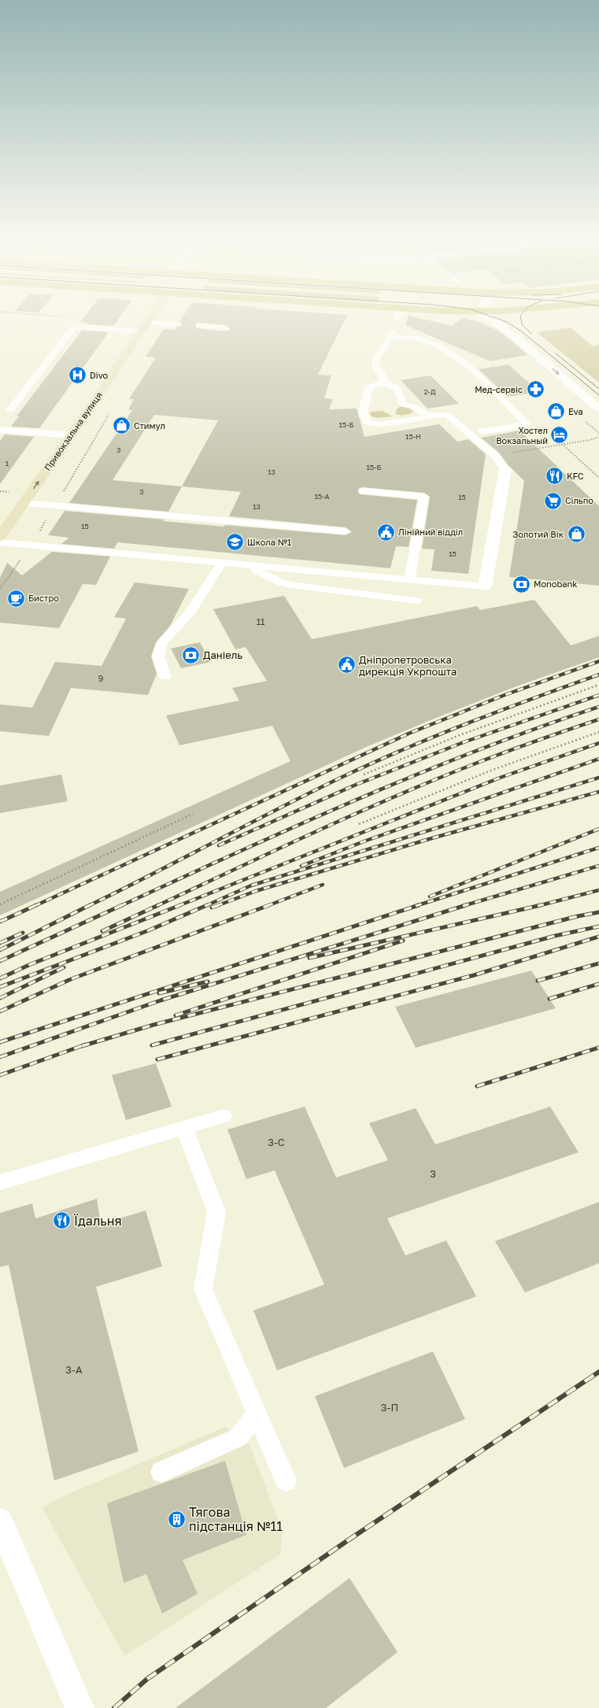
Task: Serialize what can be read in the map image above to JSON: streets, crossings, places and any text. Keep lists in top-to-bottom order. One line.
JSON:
{"streets":{"main road":["Привокзальна вулиця"]},"places":{"hospital":["Divo"],"pharmacy":["Мед-сервіс"],"shop":["Eva","Стимул","Золотий Вік"],"hotel":["Хостел Вокзальный"],"restaurant":["KFC","Їдальня"],"supermarket":["Сільпо"],"public building":["Лінійний відділ","Дніпропетровська дирекція Укрпошта"],"school or university":["Школа №1"],"bank":["Monobank","Даніель"],"cafe":["Бистро"],"building":["Тягова пiдстанцiя №11"]},"house_numbers":["2-Д","15-Б","15-Н","3","1","15-Б","13","3","15-А","15","13","15","15","11","9","3-С","3","3-А","3-П"]}
